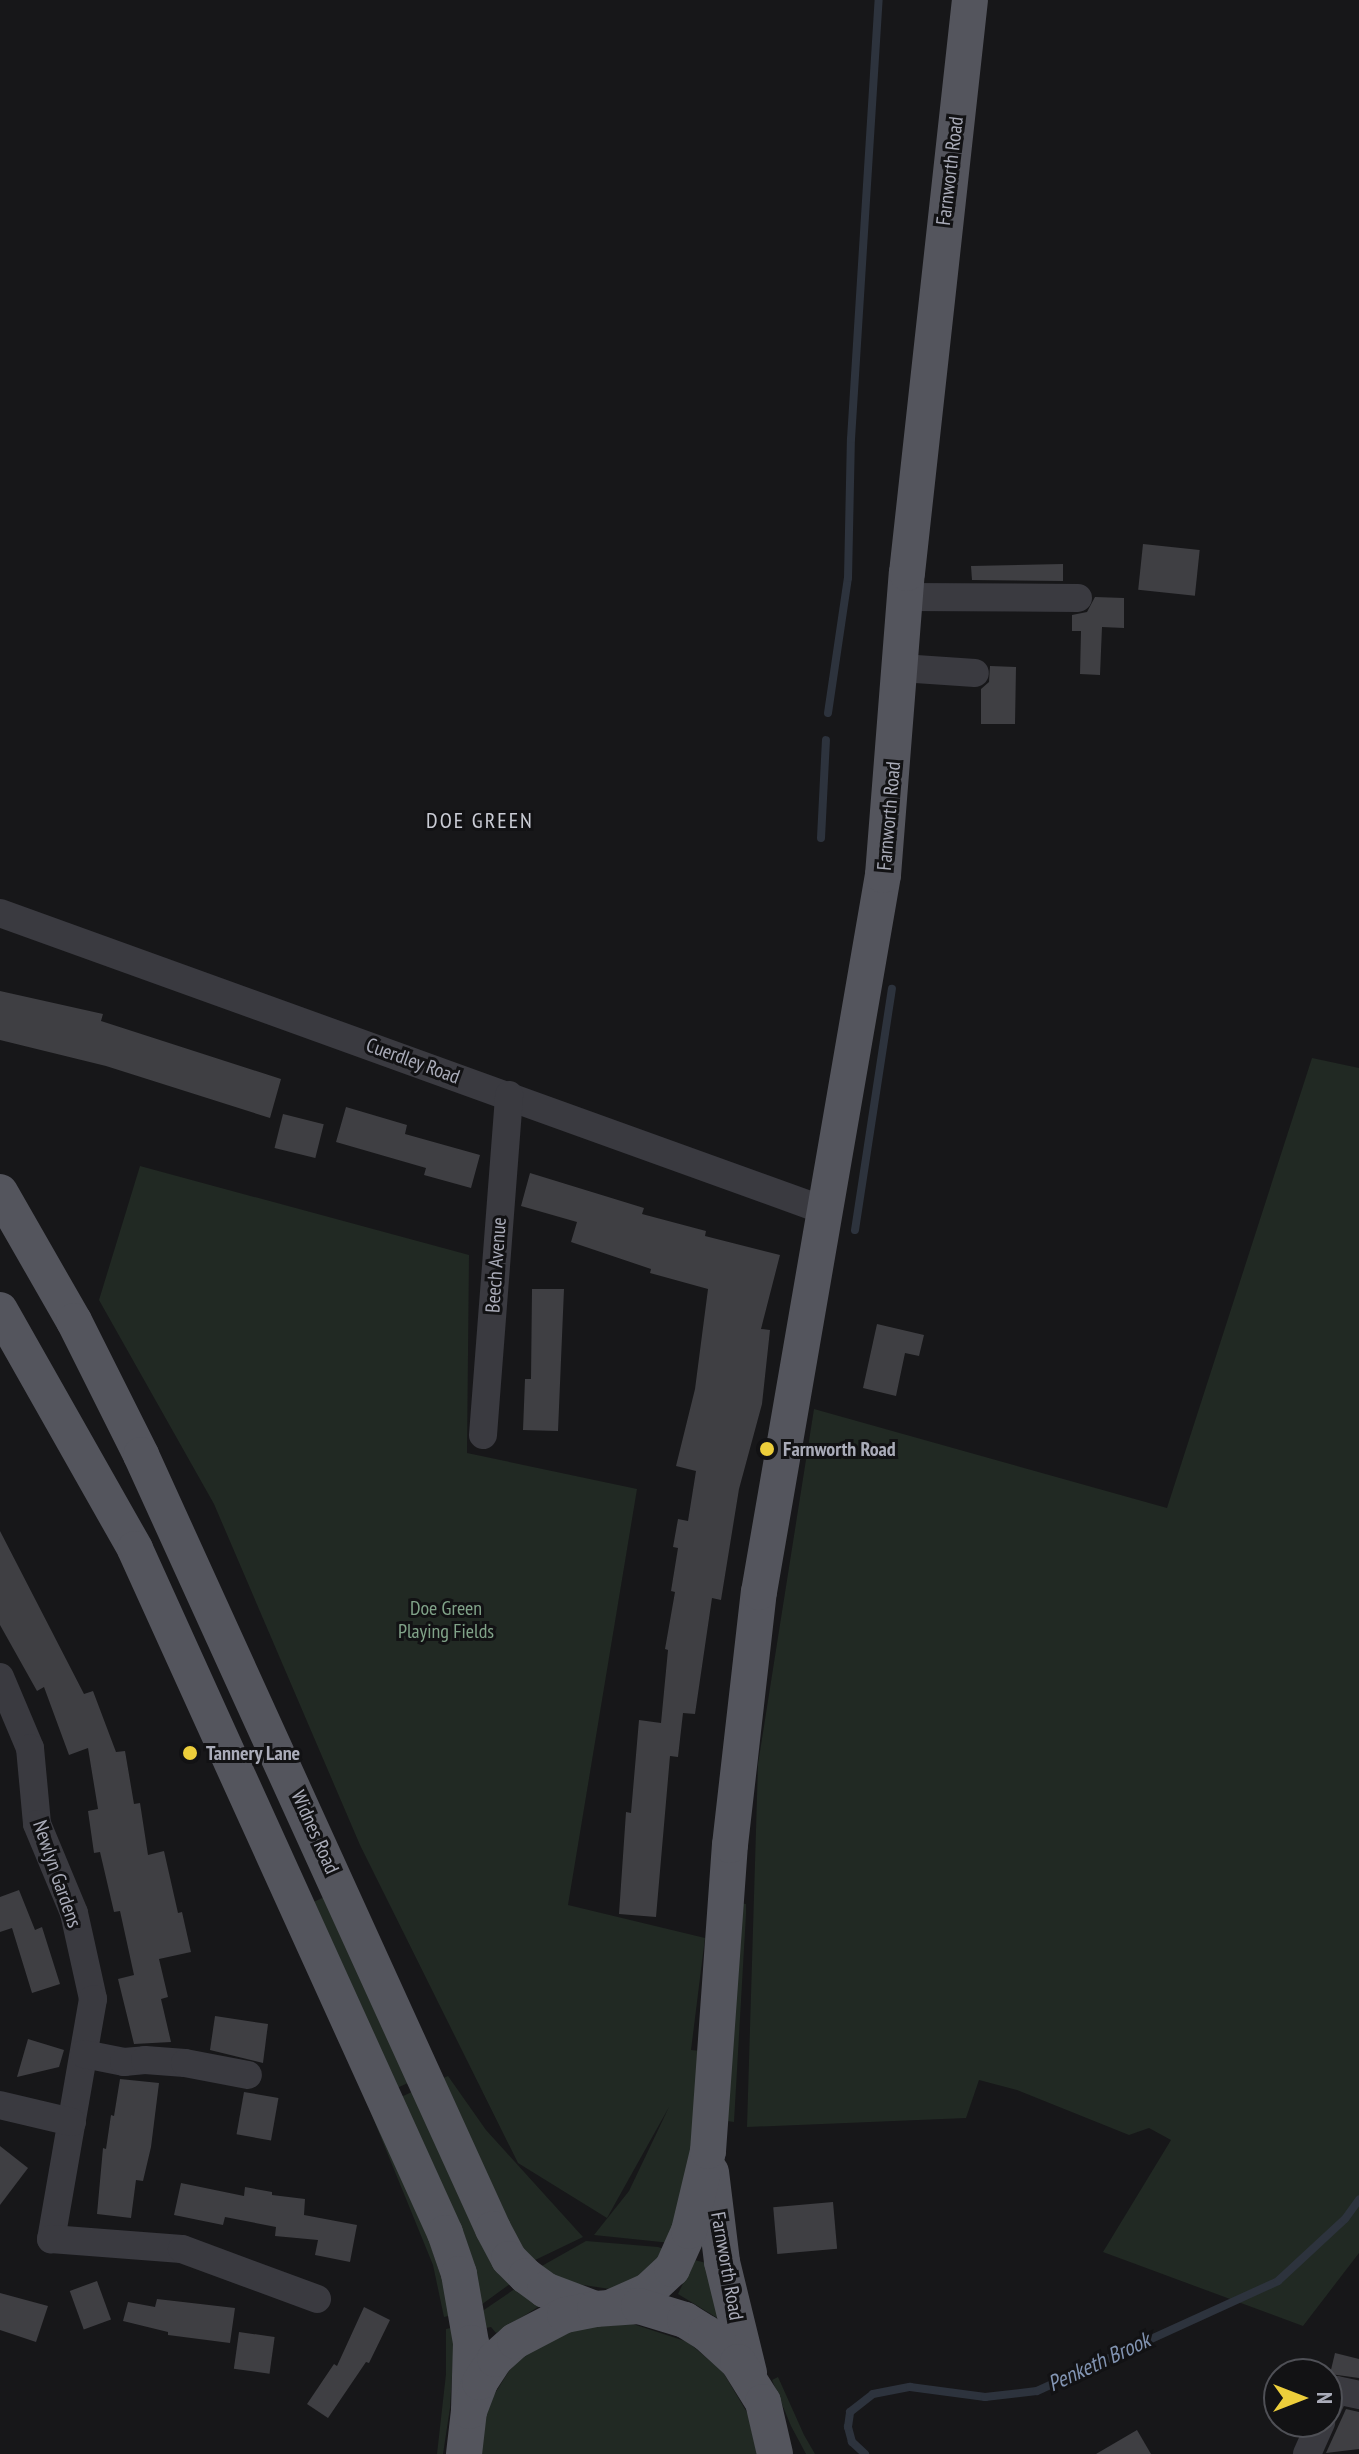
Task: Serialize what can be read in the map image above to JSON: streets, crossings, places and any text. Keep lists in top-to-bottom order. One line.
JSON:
{"streets":{"main road":["Farnworth Road","Widnes Road"],"street":["Cuerdley Road","Beech Avenue","Newlyn Gardens"]},"crossings":[["Farnworth Road","Cuerdley Road"],["Farnworth Road","Widnes Road"],["Cuerdley Road","Beech Avenue"]],"districts":["DOE GREEN"],"water":["Penketh Brook"],"parks":["Doe Green Playing Fields"],"places":["Farnworth Road","Tannery Lane"],"north":"right"}
